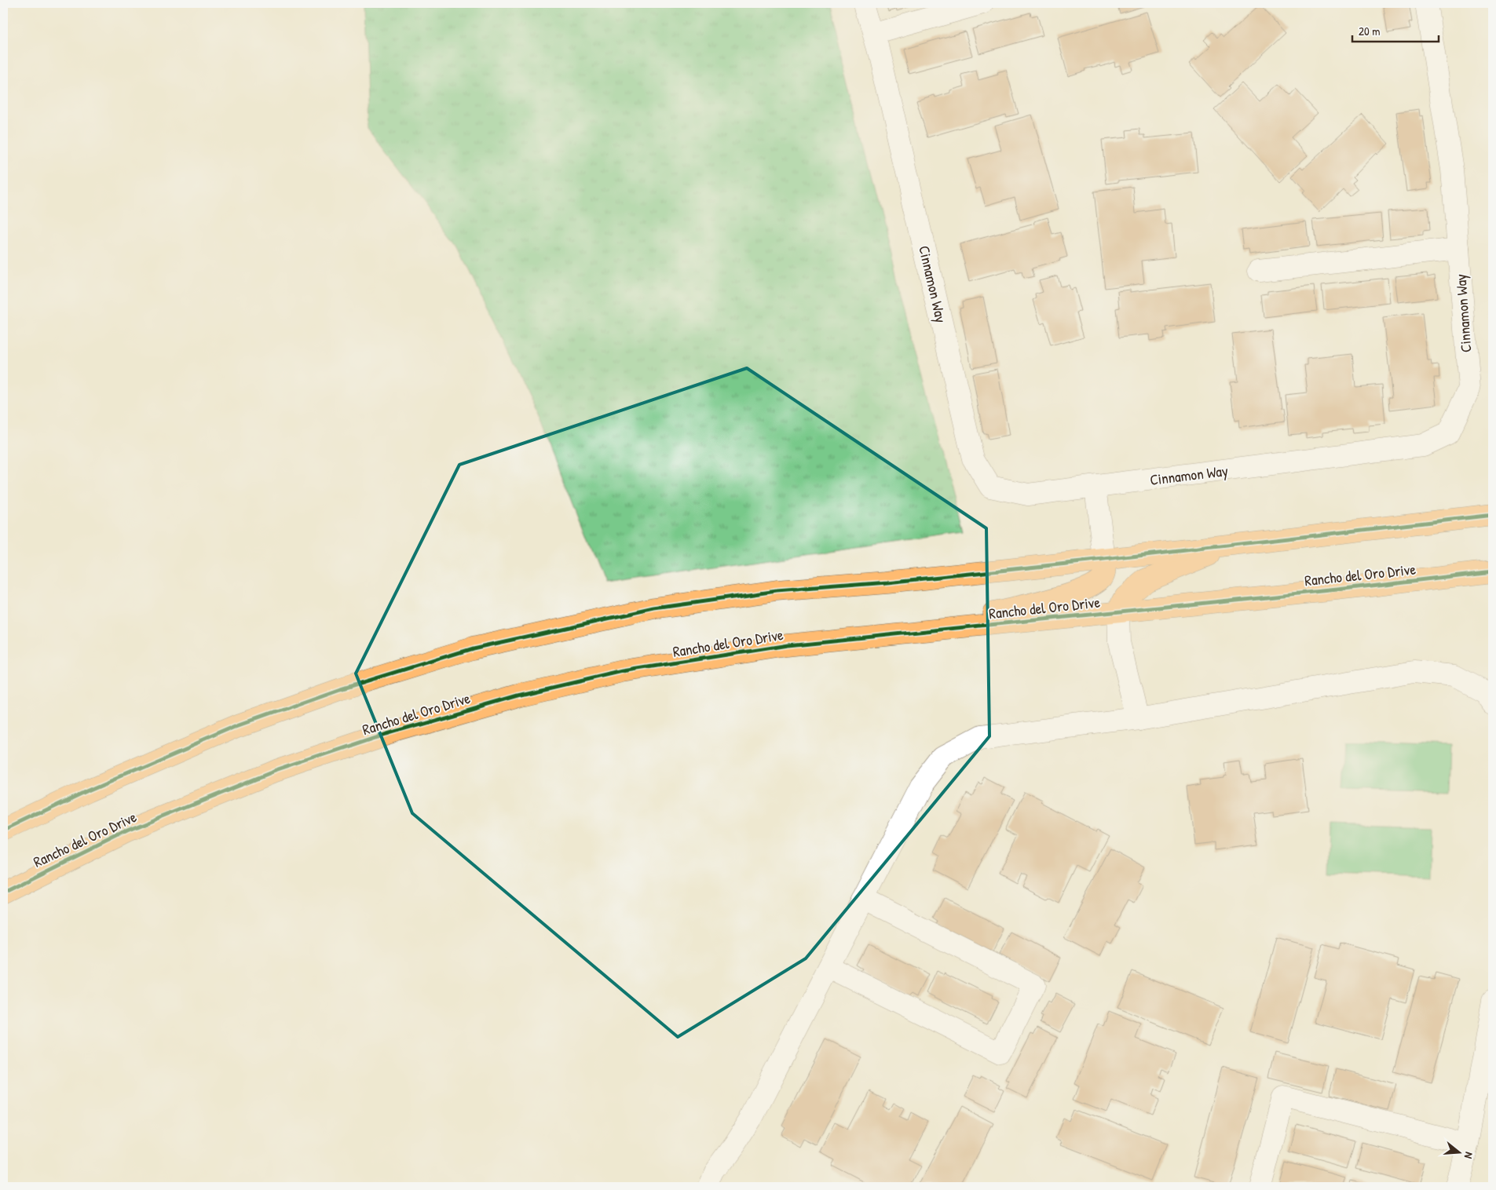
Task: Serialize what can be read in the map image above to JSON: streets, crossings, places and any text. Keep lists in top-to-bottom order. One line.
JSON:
{"streets":{"main road":["Rancho del Oro Drive"],"street":["Cinnamon Way"]},"scale_bar":"20 m","north":"right"}
